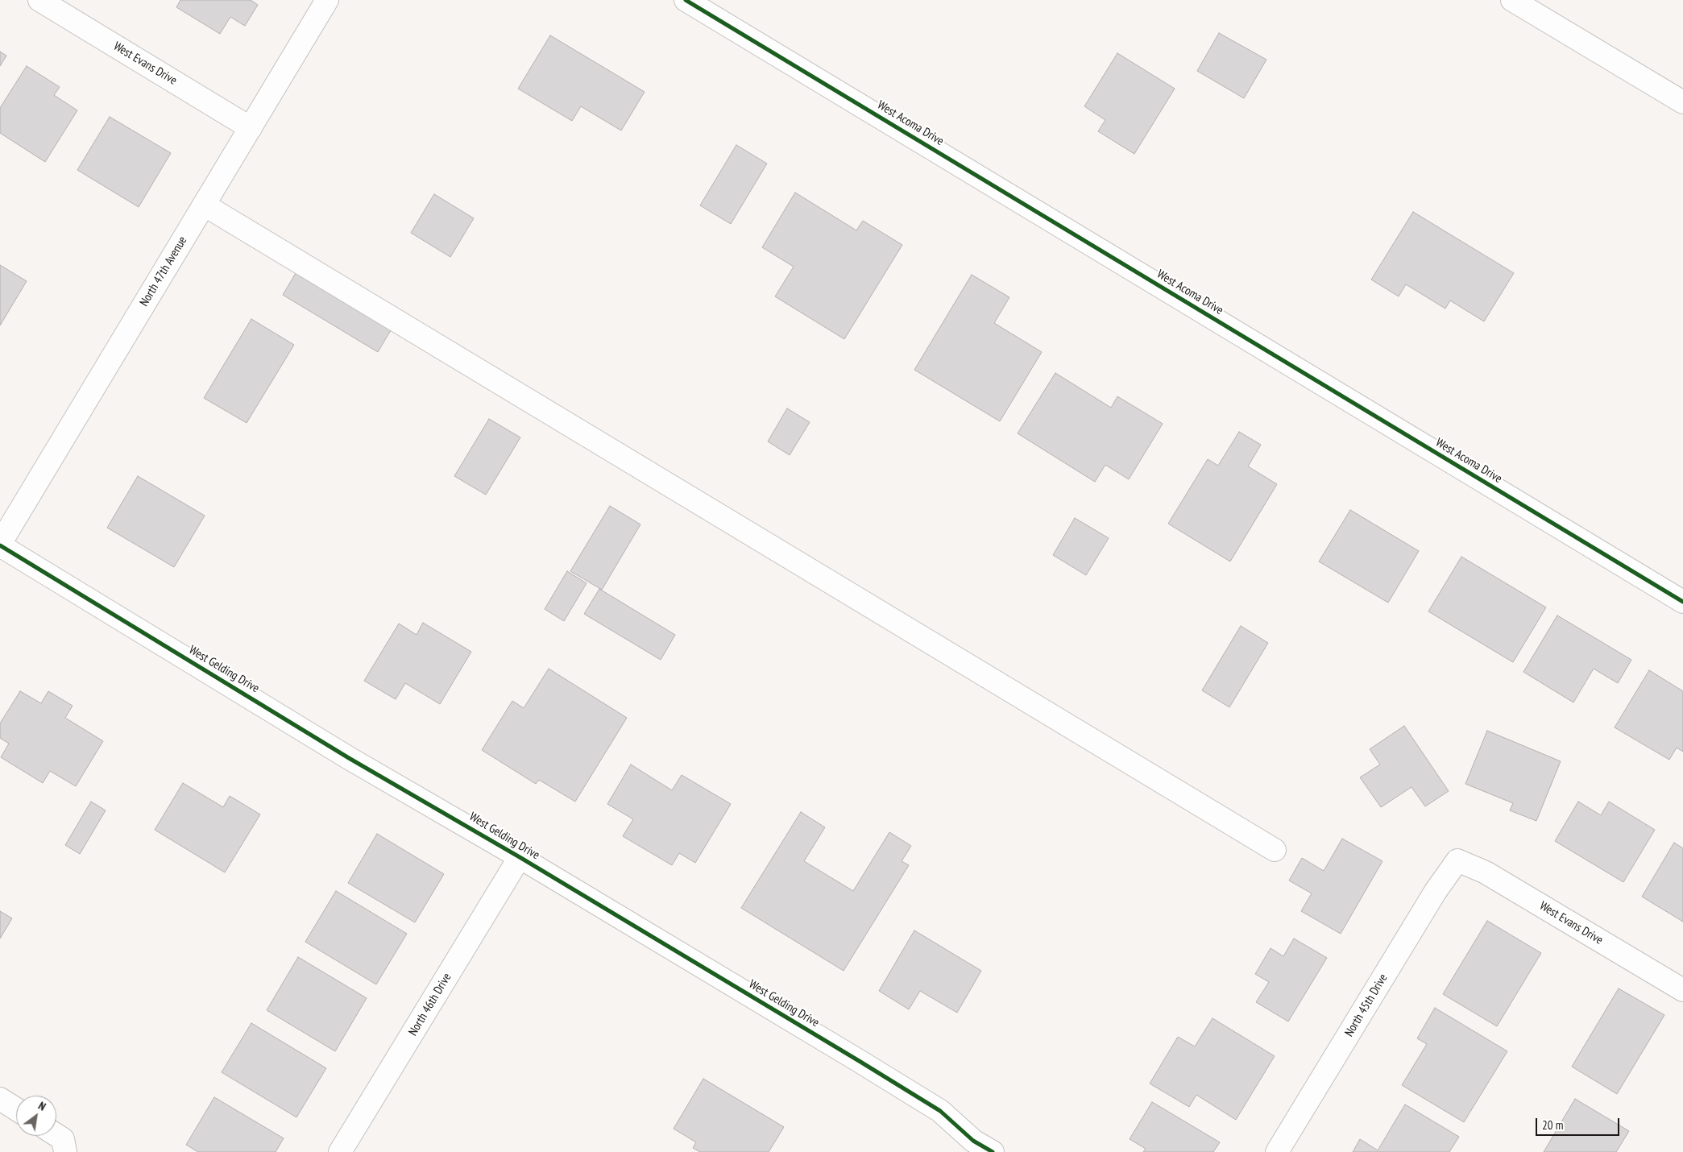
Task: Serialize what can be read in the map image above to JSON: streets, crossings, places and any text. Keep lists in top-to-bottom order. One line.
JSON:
{"streets":{"street":["West Evans Drive","West Acoma Drive","North 47th Avenue","West Gelding Drive","North 46th Drive","North 45th Drive"]},"crossings":[["West Evans Drive","North 47th Avenue"],["West Evans Drive","North 45th Drive"],["North 47th Avenue","West Gelding Drive"],["West Gelding Drive","North 46th Drive"]],"scale_bar":"20 m","north":"top right"}
